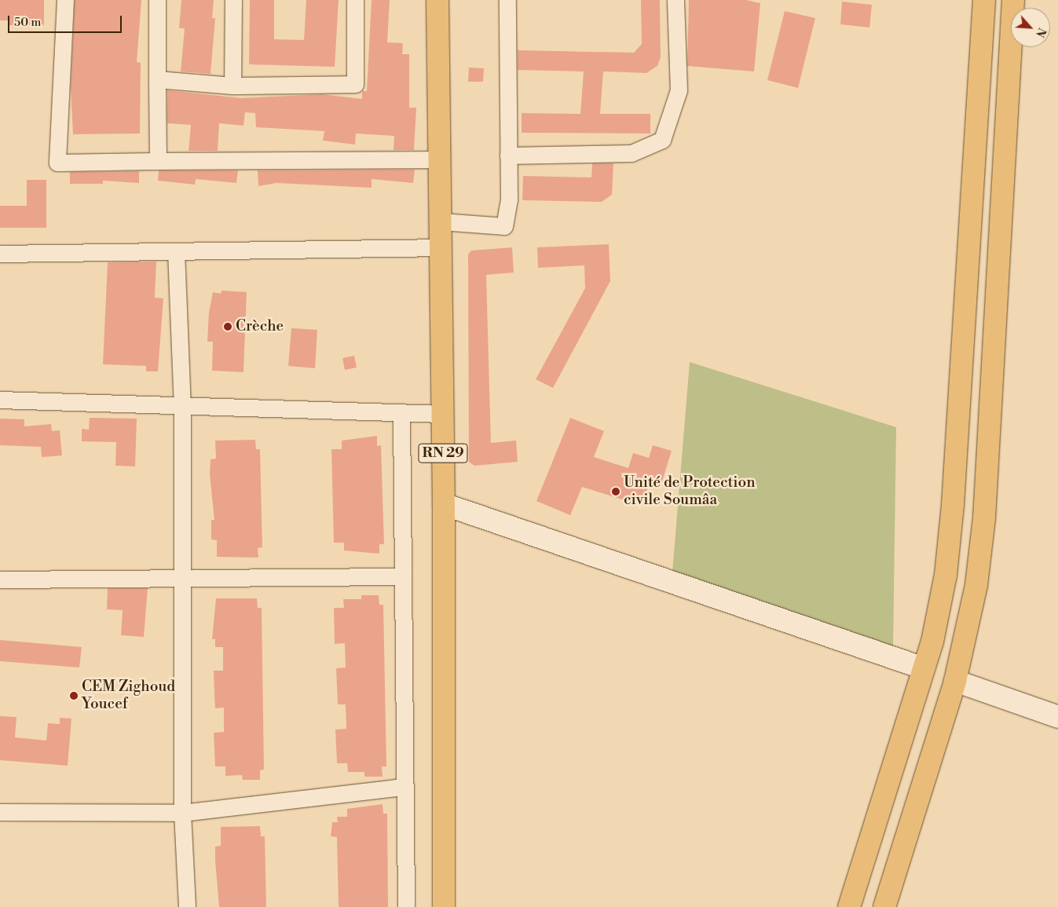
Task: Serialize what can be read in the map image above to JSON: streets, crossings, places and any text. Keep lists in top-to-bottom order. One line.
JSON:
{"streets":{"main road":["RN 29"]},"places":["Crèche","Unité de Protection civile Soumâa","CEM Zighoud Youcef"],"scale_bar":"50 m","north":"bottom right"}
